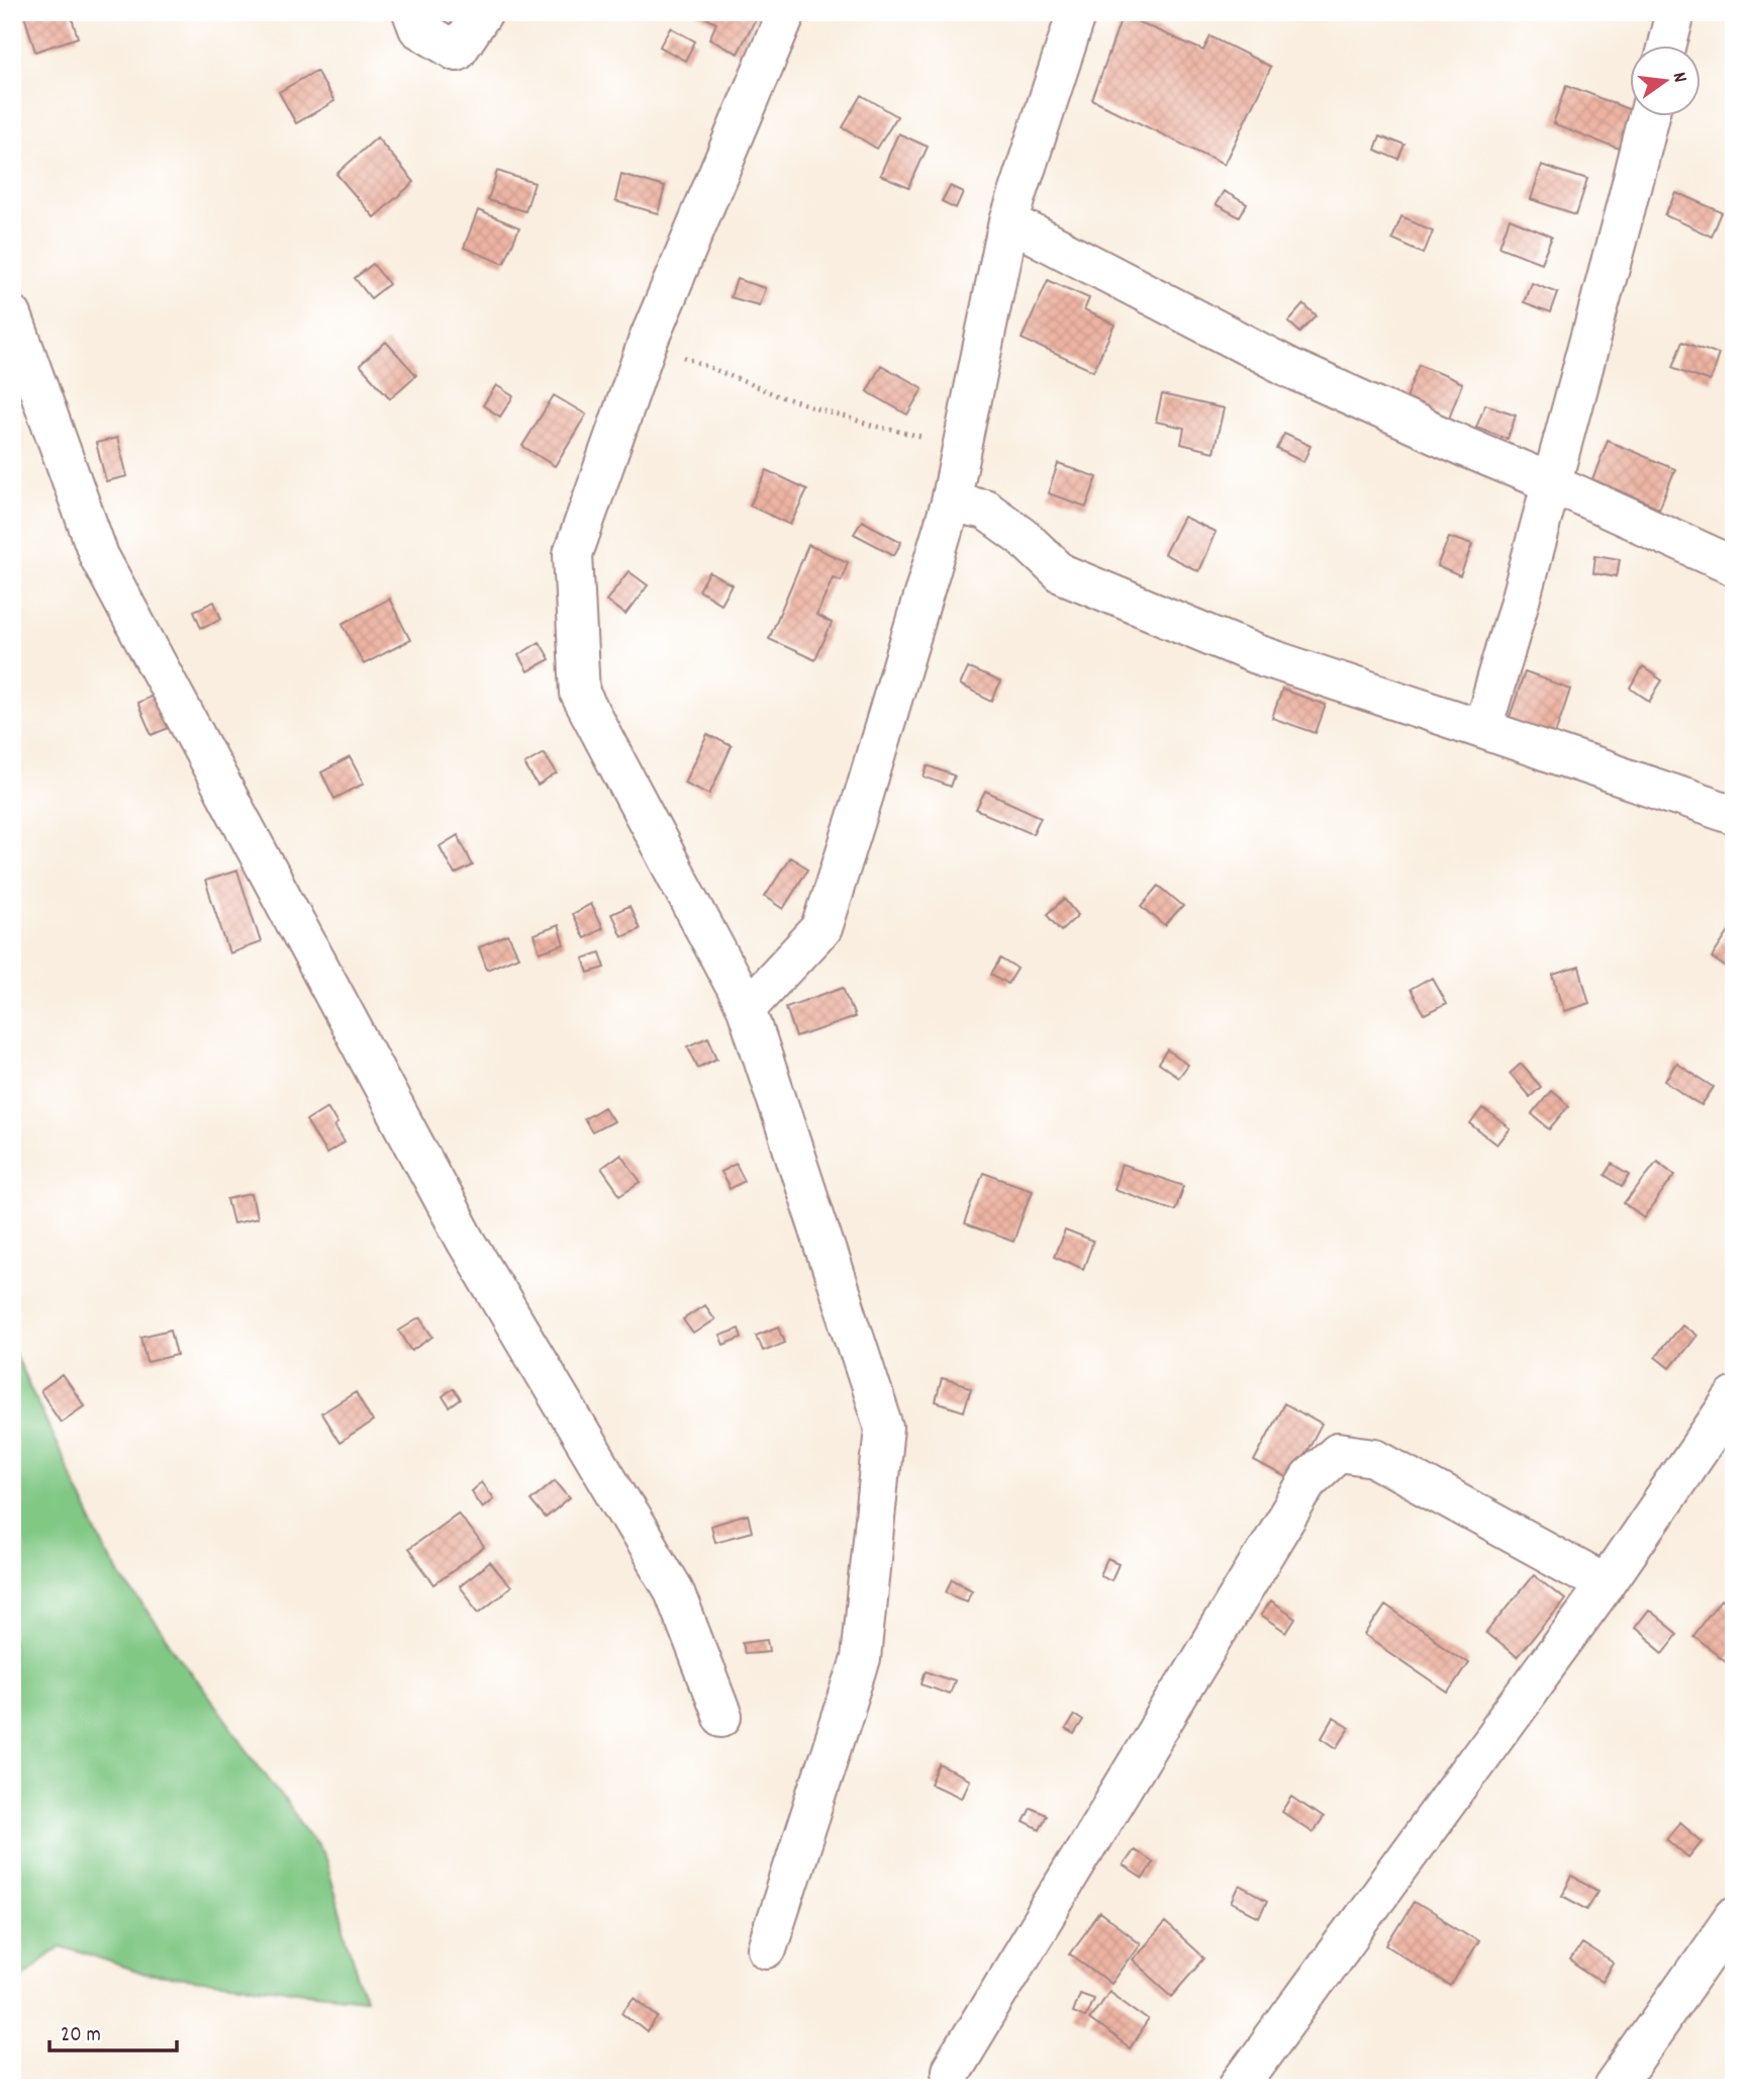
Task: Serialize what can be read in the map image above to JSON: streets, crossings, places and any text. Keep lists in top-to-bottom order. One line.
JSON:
{"scale_bar":"20 m","north":"right"}
